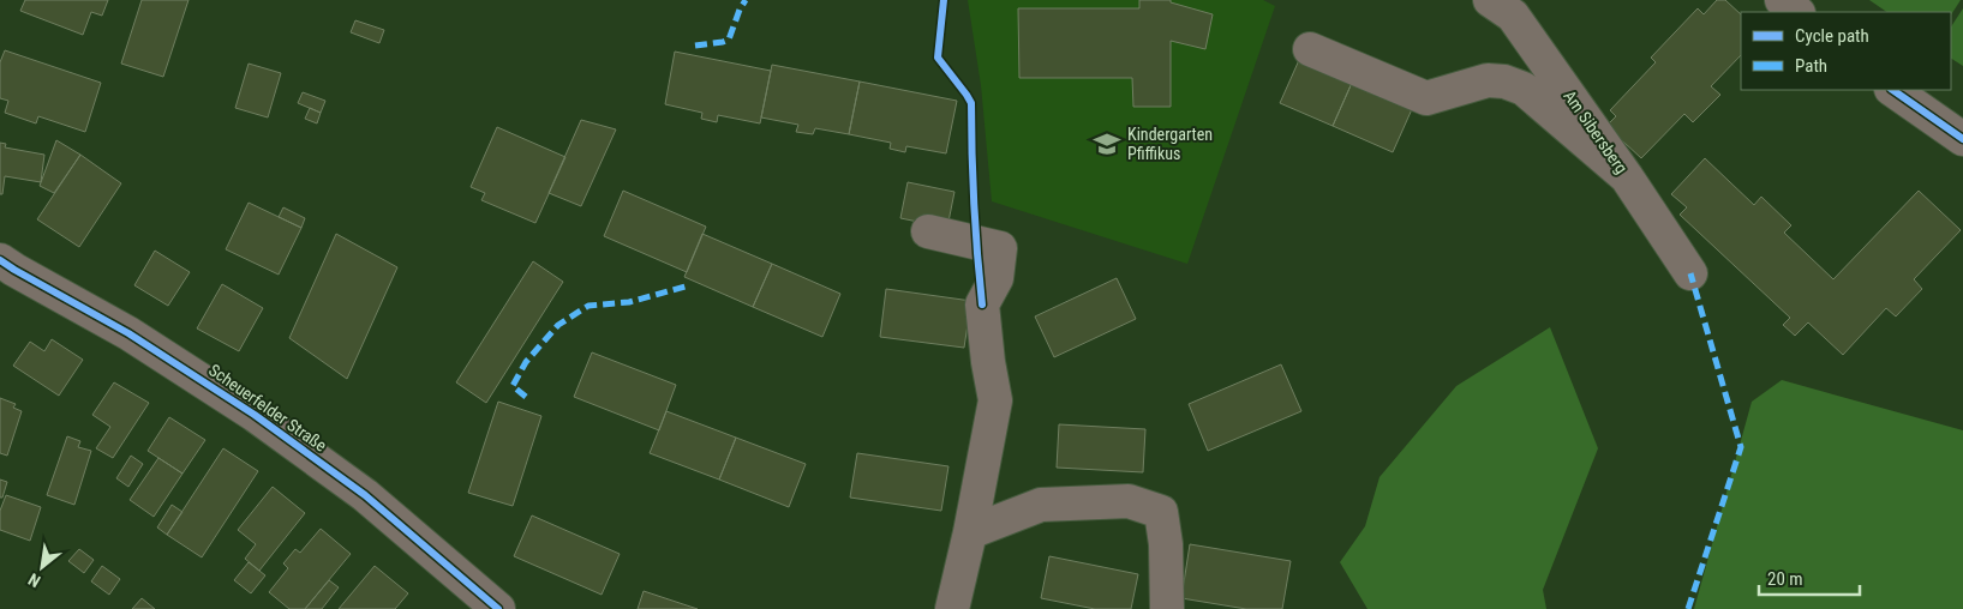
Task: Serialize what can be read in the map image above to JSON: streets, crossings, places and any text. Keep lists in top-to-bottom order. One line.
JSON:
{"streets":{"street":["Am Sibersberg","Scheuerfelder Straße"]},"places":{"school or university":["Kindergarten Pfiffikus"]},"legend":["Cycle path","Path"],"scale_bar":"20 m","north":"bottom left"}
